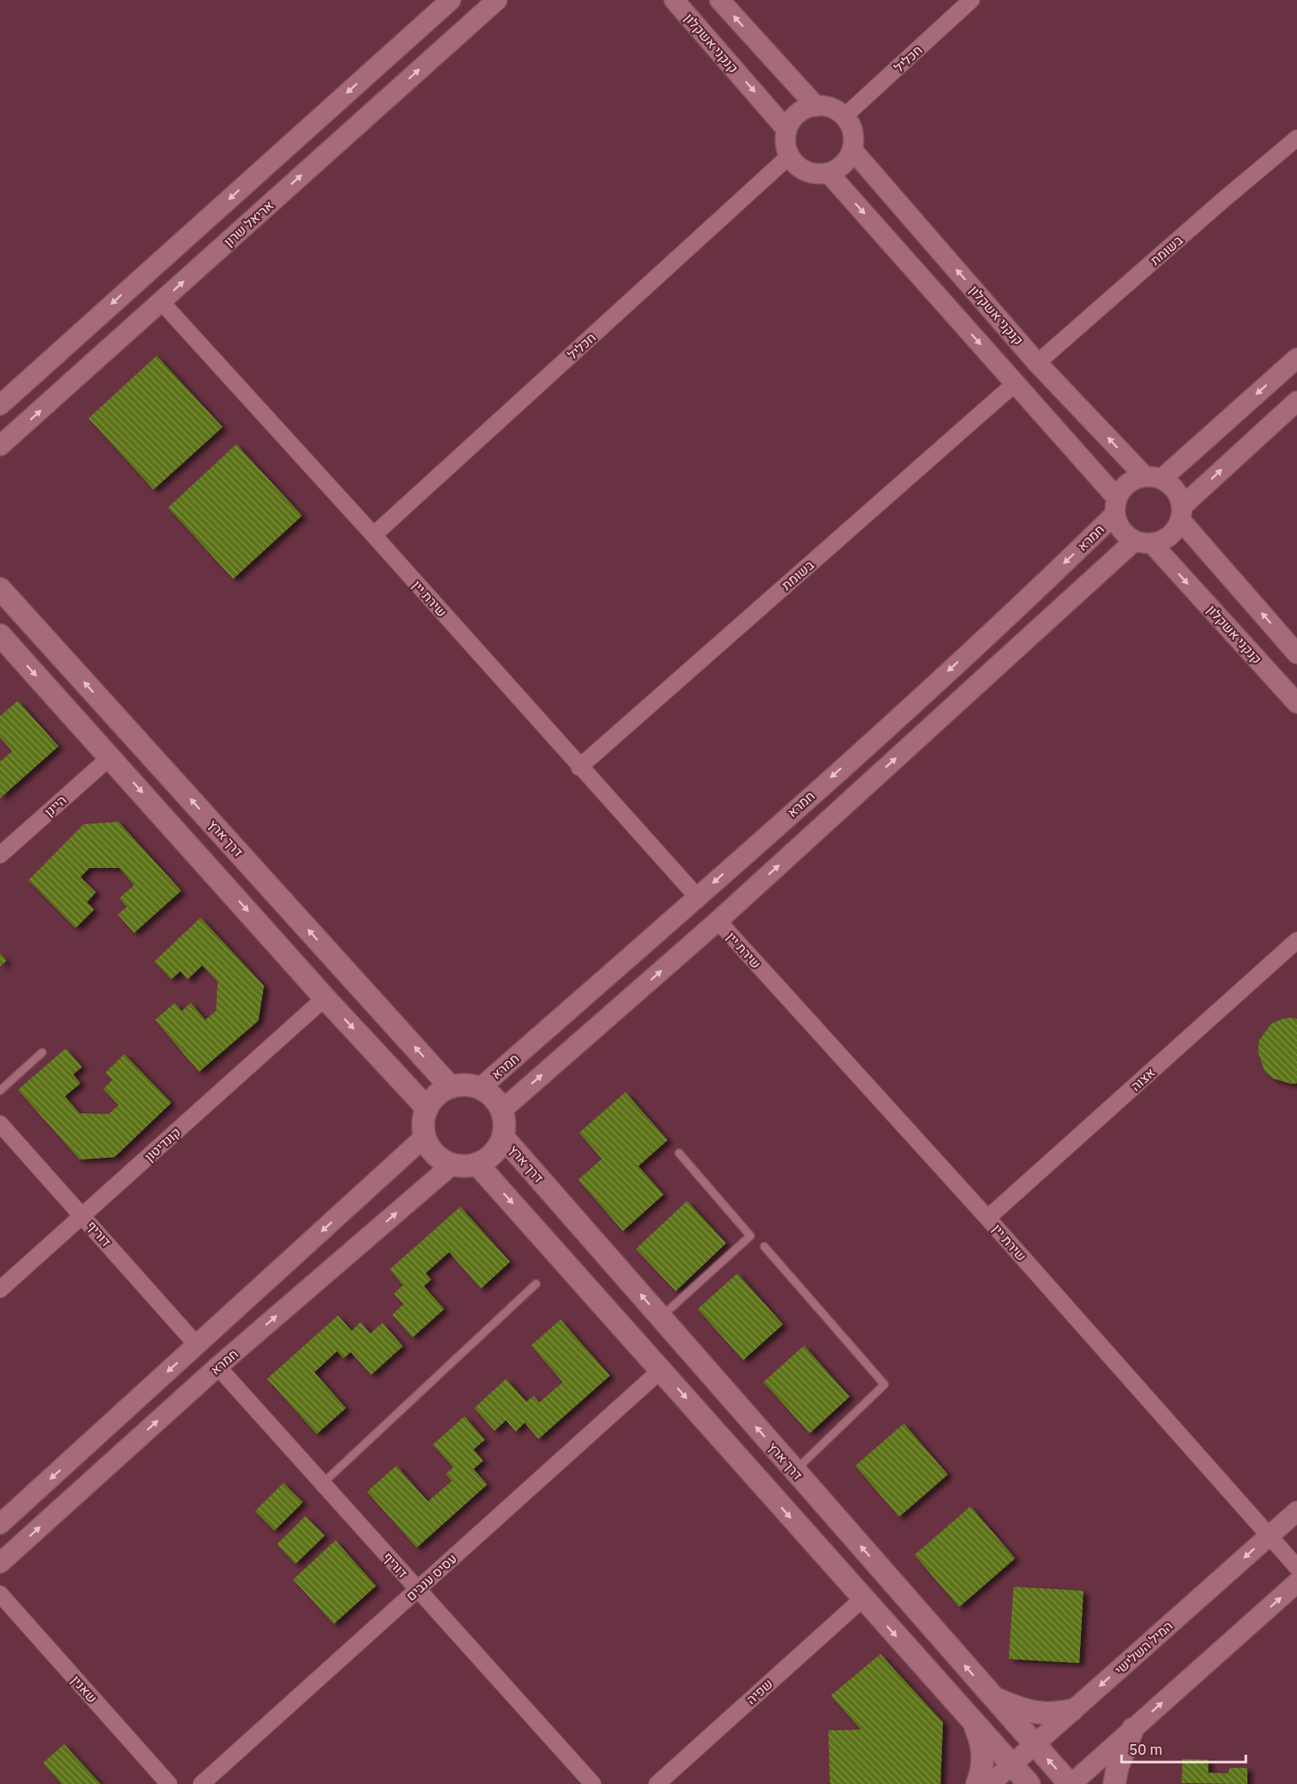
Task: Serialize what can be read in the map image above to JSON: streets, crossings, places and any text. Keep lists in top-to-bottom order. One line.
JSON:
{"streets":{"main road":["דרך ארץ"],"street":["קנקני אשקלון","חכליל","אריאל שרון","בשומת","חמרא","שירת יין","היינן","אצוה","קונדיטון","דוריף","עסיס ענבים","המיל השלישי","שאנין","שפיה"]},"crossings":[["קנקני אשקלון","חכליל"],["קנקני אשקלון","בשומת"],["קנקני אשקלון","חמרא"],["חכליל","שירת יין"],["אריאל שרון","שירת יין"],["בשומת","שירת יין"],["חמרא","שירת יין"],["חמרא","דרך ארץ"],["חמרא","דוריף"],["שירת יין","אצוה"],["שירת יין","המיל השלישי"],["דרך ארץ","המיל השלישי"],["קונדיטון","דוריף"],["דוריף","עסיס ענבים"]],"scale_bar":"50 m"}
